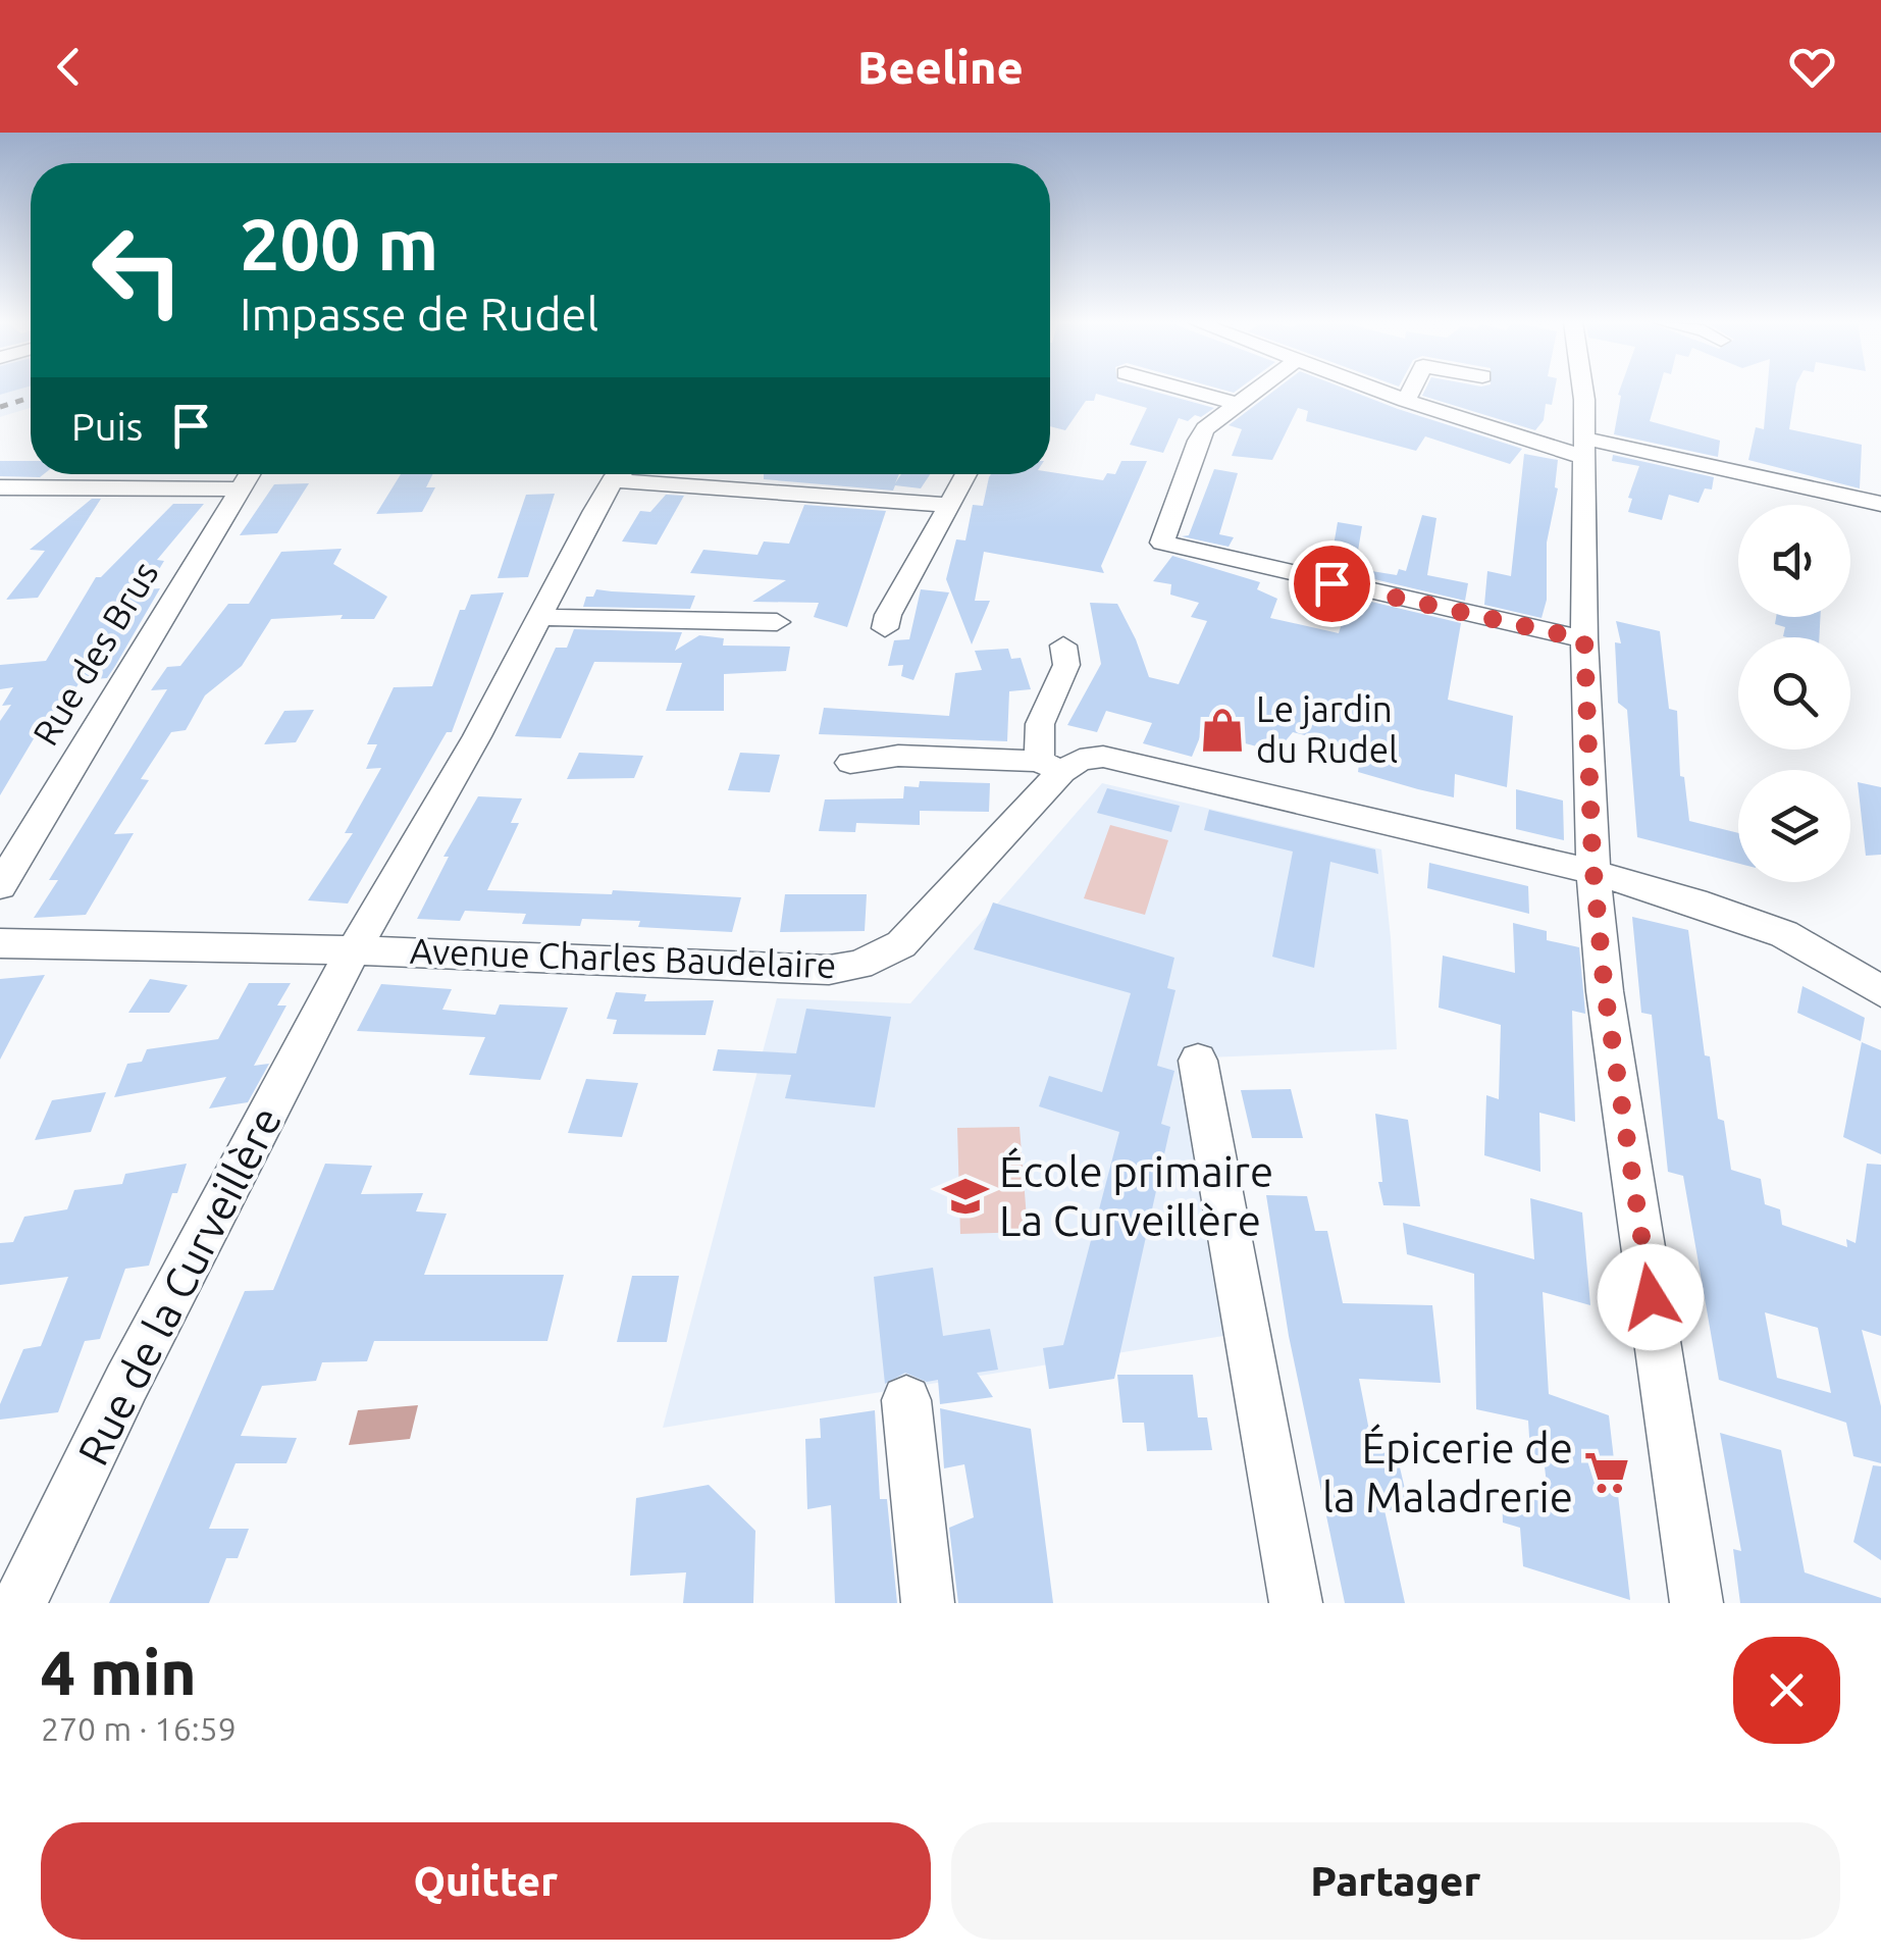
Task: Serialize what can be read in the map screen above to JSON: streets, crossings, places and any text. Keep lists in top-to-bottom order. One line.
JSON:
{"streets":{"street":["Rue des Brus","Avenue Charles Baudelaire","Rue de la Curveillère"]},"crossings":[["Avenue Charles Baudelaire","Rue de la Curveillère"]],"places":{"shop":["Le jardin du Rudel"],"school or university":["École primaire La Curveillère"],"supermarket":["Épicerie de la Maladrerie"]},"page":{"header":"Beeline","turn":["200 m","Impasse de Rudel"],"then":"Puis","heading":["4 min","270 m · 16:59"],"buttons":["Quitter","Partager"]}}
